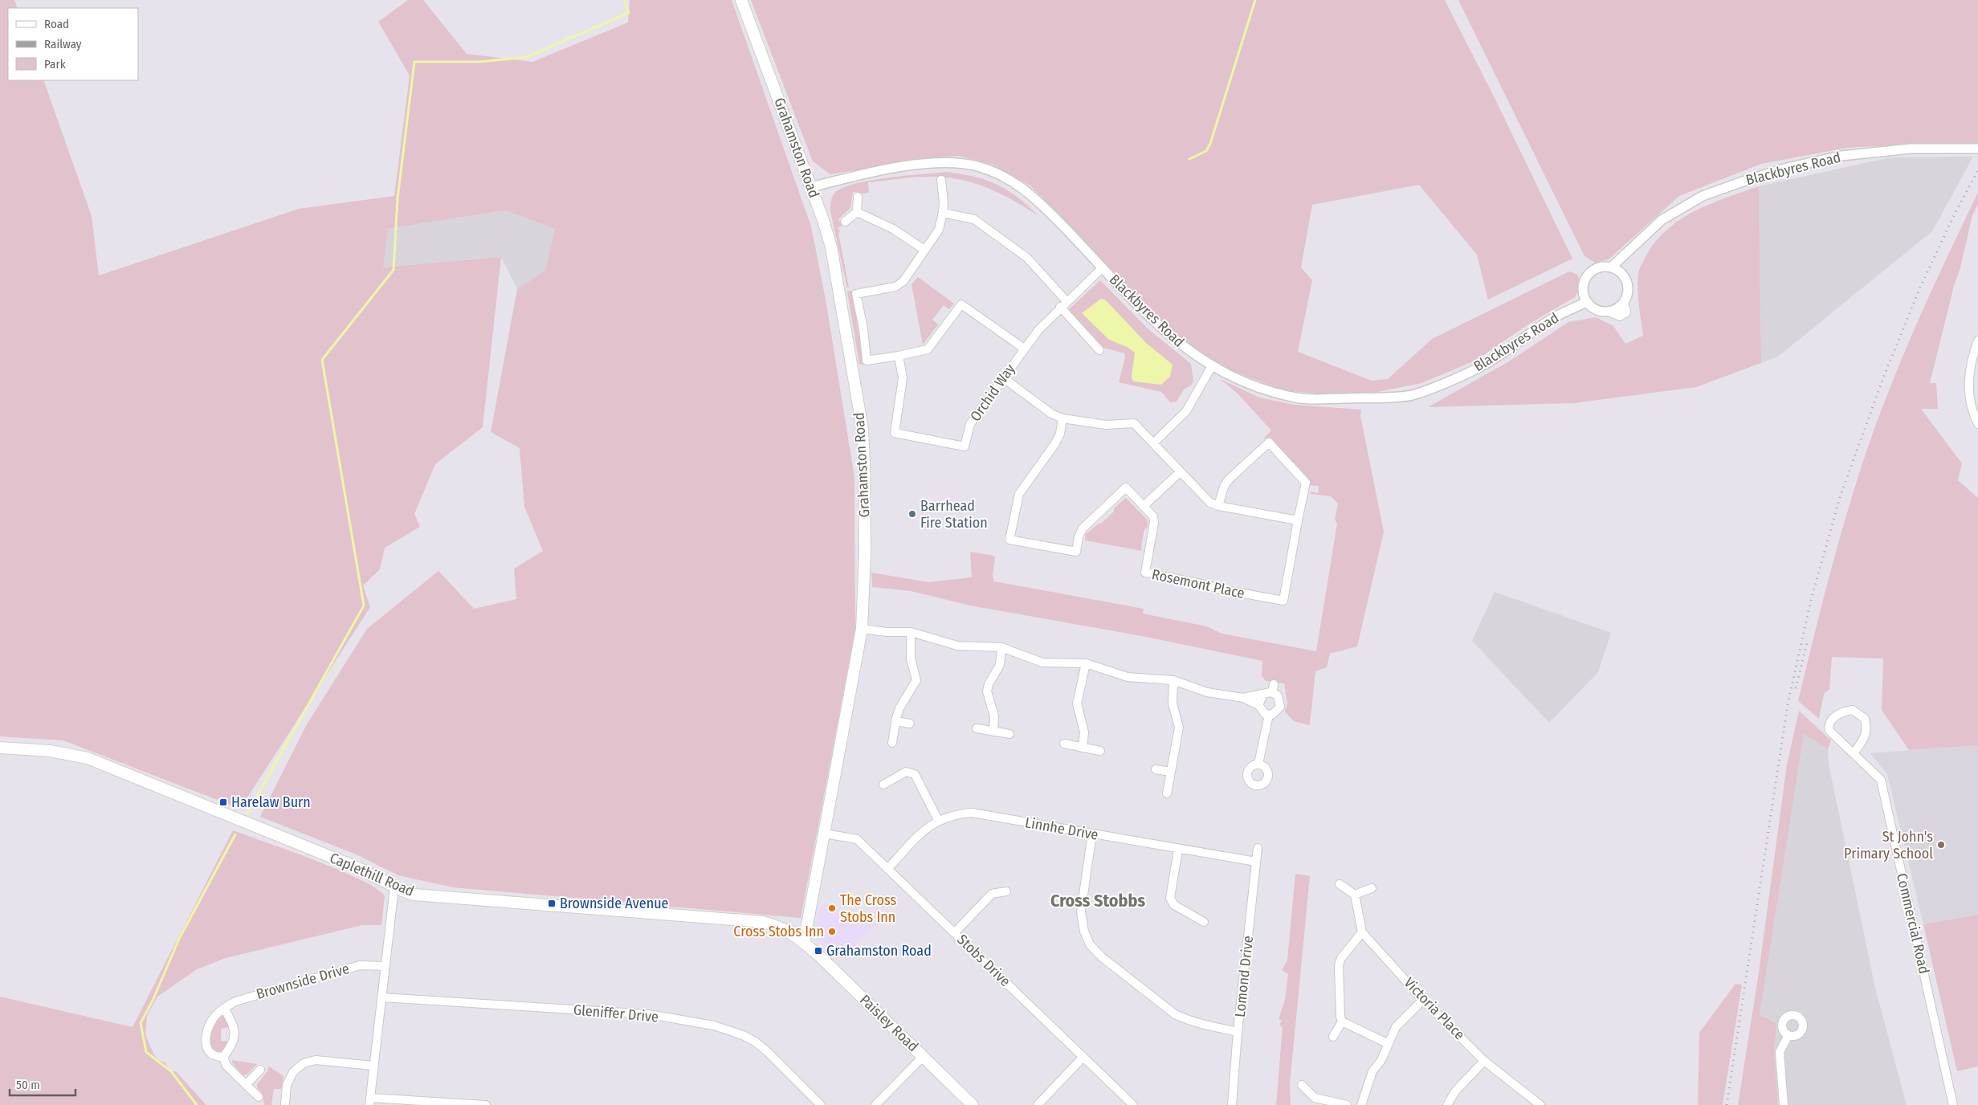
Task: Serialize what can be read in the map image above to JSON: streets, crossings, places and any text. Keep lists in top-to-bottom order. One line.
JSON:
{"streets":{"main road":["Grahamston Road","Caplethill Road","Paisley Road"],"street":["Blackbyres Road","Orchid Way","Rosemont Place","Linnhe Drive","Commercial Road","Stobs Drive","Lomond Drive","Brownside Drive","Victoria Place","Gleniffer Drive"]},"crossings":[["Grahamston Road","Blackbyres Road"],["Grahamston Road","Caplethill Road"],["Grahamston Road","Stobs Drive"],["Grahamston Road","Paisley Road"],["Blackbyres Road","Orchid Way"],["Linnhe Drive","Stobs Drive"],["Linnhe Drive","Lomond Drive"],["Caplethill Road","Paisley Road"]],"districts":["Cross Stobbs"],"places":{"other":["Barrhead Fire Station","St John's Primary School","The Cross Stobs Inn","Cross Stobs Inn"],"transit":["Harelaw Burn","Brownside Avenue","Grahamston Road"]},"legend":["Road","Railway","Park"],"scale_bar":"50 m"}
